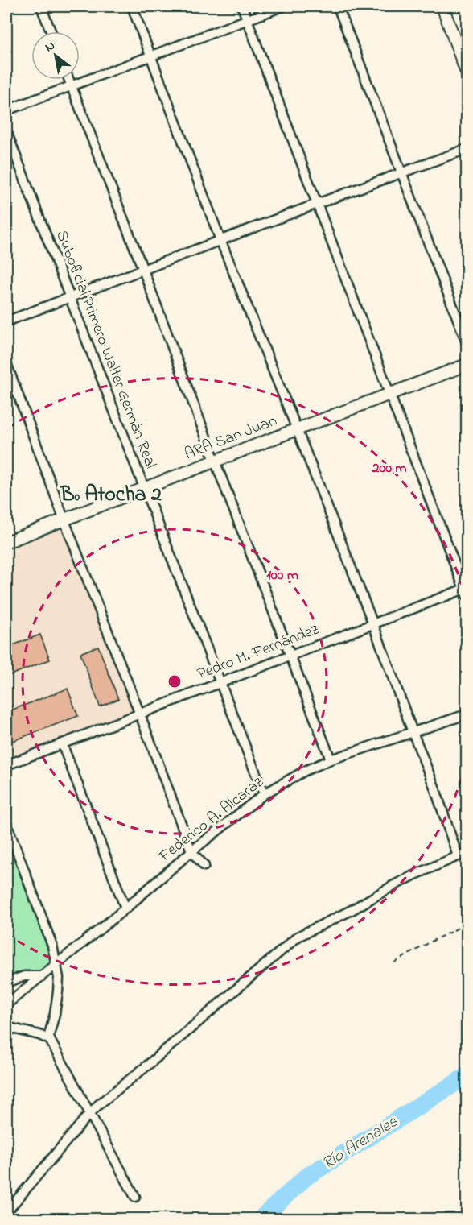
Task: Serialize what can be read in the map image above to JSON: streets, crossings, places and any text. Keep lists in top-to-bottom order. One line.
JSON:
{"streets":{"street":["Suboficial Primero Walter Germán Real","ARA San Juan","Pedro M. Fernández","Federico A. Alcaraz"]},"crossings":[["Suboficial Primero Walter Germán Real","ARA San Juan"],["Suboficial Primero Walter Germán Real","Pedro M. Fernández"],["Suboficial Primero Walter Germán Real","Federico A. Alcaraz"]],"districts":["Bº Atocha 2"],"water":["Río Arenales"],"north":"top left","rings":["200 m","100 m"]}
